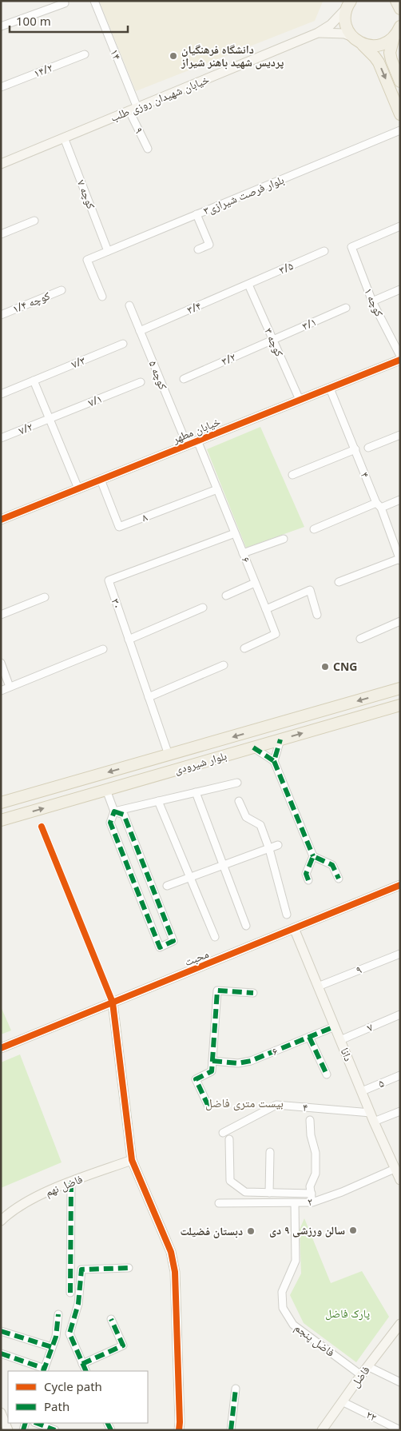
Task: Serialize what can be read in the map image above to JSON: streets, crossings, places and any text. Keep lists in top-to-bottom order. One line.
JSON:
{"streets":{"main road":["بلوار شیرودی"],"street":["۱۴","۱۴/۲","خیابان شهیدان روزی طلب","۹","کوچه ۷","۳بلوار فرصت شیرازی","۳/۵","کوچه ۱/۴","کوچه ۱","۳/۴","۳/۱","کوچه ۳","۳/۲","۷/۳","کوچه ۵","۷/۱","۷/۲","خیابان مطهر","۴","۸","۶","۳۰","محبت","۷","دانا","۵","فاضل نهم","۲","فاضل پنجم","فاضل","۲۲"]},"crossings":[["۱۴","خیابان شهیدان روزی طلب"],["۱۴","۹"],["خیابان شهیدان روزی طلب","۹"],["خیابان شهیدان روزی طلب","کوچه ۷"],["۹","دانا"],["کوچه ۷","۳بلوار فرصت شیرازی"],["۳/۵","۳/۴"],["۳/۵","کوچه ۳"],["۳/۴","کوچه ۳"],["۳/۴","کوچه ۵"],["۳/۱","کوچه ۳"],["۳/۱","۳/۲"],["کوچه ۳","۳/۲"],["کوچه ۳","خیابان مطهر"],["کوچه ۵","خیابان مطهر"],["۷/۱","۷/۲"],["خیابان مطهر","۴"],["خیابان مطهر","۸"],["خیابان مطهر","۶"],["۴","دانا"],["۸","۶"],["۶","۳۰"],["۶","دانا"],["۳۰","بلوار شیرودی"],["محبت","دانا"],["۷","دانا"],["دانا","۵"],["دانا","۲"],["۲","فاضل پنجم"],["فاضل پنجم","فاضل"],["فاضل","۲۲"]],"districts":["بیست متری فاضل"],"parks":["پارک فاضل"],"places":["دانشگاه فرهنگیان پردیس شهید باهنر شیراز","CNG","سالن ورزشی ۹ دی","دبستان فضیلت"],"legend":["Cycle path","Path"],"scale_bar":"100 m"}
